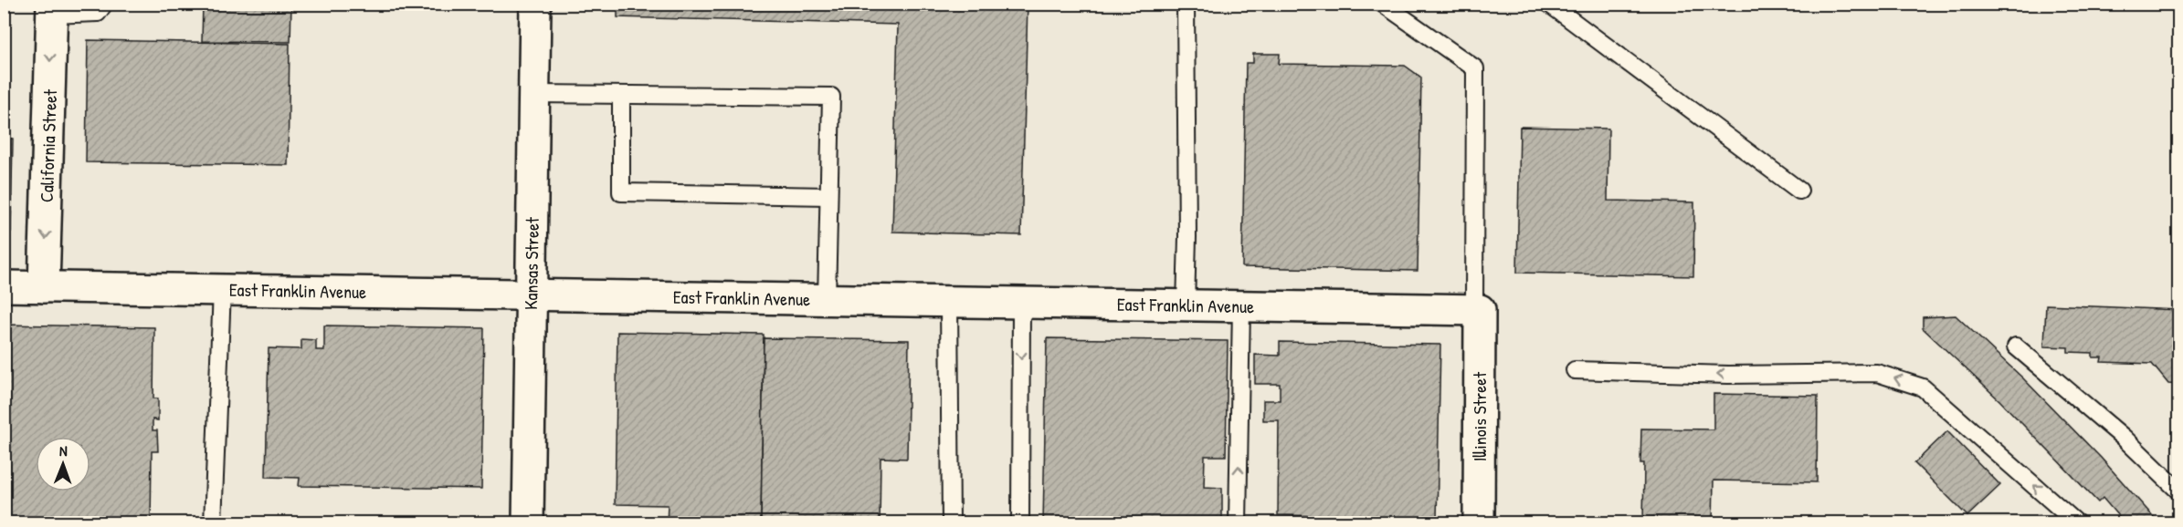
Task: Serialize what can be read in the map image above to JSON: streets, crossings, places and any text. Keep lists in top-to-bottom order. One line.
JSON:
{"streets":{"street":["California Street","Kansas Street","East Franklin Avenue","Illinois Street"]},"crossings":[["California Street","East Franklin Avenue"],["Kansas Street","East Franklin Avenue"],["East Franklin Avenue","Illinois Street"]],"one_way":["California Street"],"north":"top"}
